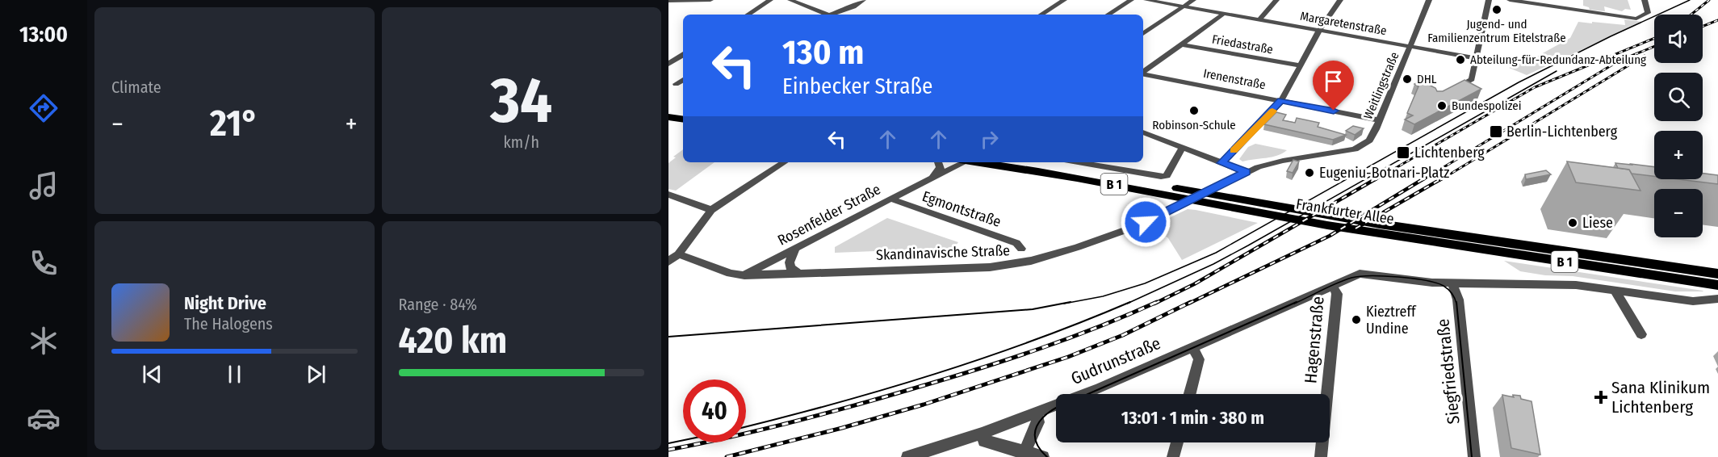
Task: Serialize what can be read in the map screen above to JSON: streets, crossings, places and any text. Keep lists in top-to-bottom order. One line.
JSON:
{"streets":{"main road":["B 1","Frankfurter Allee"],"street":["Margaretenstraße","Friedastraße","Irenenstraße","Weitlingstraße","Egmontstraße","Rosenfelder Straße","Skandinavische Straße","Hagenstraße","Gudrunstraße","Siegfriedstraße"]},"crossings":[["Margaretenstraße","Weitlingstraße"],["Irenenstraße","Weitlingstraße"],["Weitlingstraße","Skandinavische Straße"],["Egmontstraße","Rosenfelder Straße"],["Rosenfelder Straße","Skandinavische Straße"],["Hagenstraße","Gudrunstraße"]],"places":{"other":["Jugend- und Familienzentrum Eitelstraße","Abteilung-für-Redundanz-Abteilung","DHL","Bundespolizei","Robinson-Schule","Eugeniu-Botnari-Platz","Liese","Kieztreff Undine"],"transit":["Berlin-Lichtenberg","Lichtenberg"],"health":["Sana Klinikum Lichtenberg"]},"page":{"tabs":"13:00","tile":["Climate",["34","km/h"],["Range · 84%","420 km"]],"map_buttons":["+","−"],"turn":["130 m","Einbecker Straße"],"heat":["−","21°","+"],"song":["Night Drive","The Halogens"],"limit":"40","trip":"13:01 · 1 min · 380 m"}}
